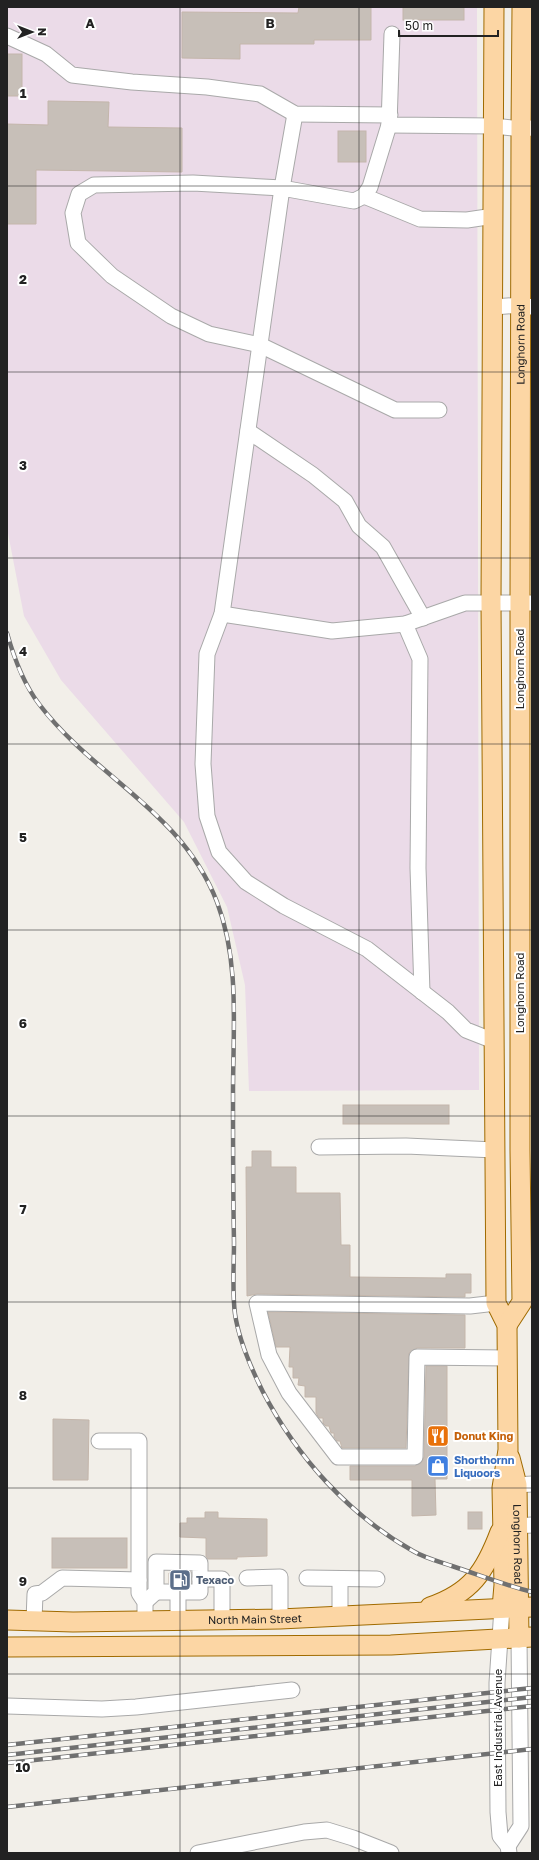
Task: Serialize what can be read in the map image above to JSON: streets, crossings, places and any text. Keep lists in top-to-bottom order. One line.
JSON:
{"streets":{"main road":["Longhorn Road","North Main Street"],"street":["East Industrial Avenue"]},"crossings":[["Longhorn Road","North Main Street"],["Longhorn Road","East Industrial Avenue"],["North Main Street","East Industrial Avenue"]],"places":{"restaurant":["Donut King"],"shop":["Shorthornn Liquoors"],"fuel station":["Texaco"]},"scale_bar":"50 m","north":"right","grid":{"columns":["A","B"],"rows":["1","2","3","4","5","6","7","8","9","10"]}}
